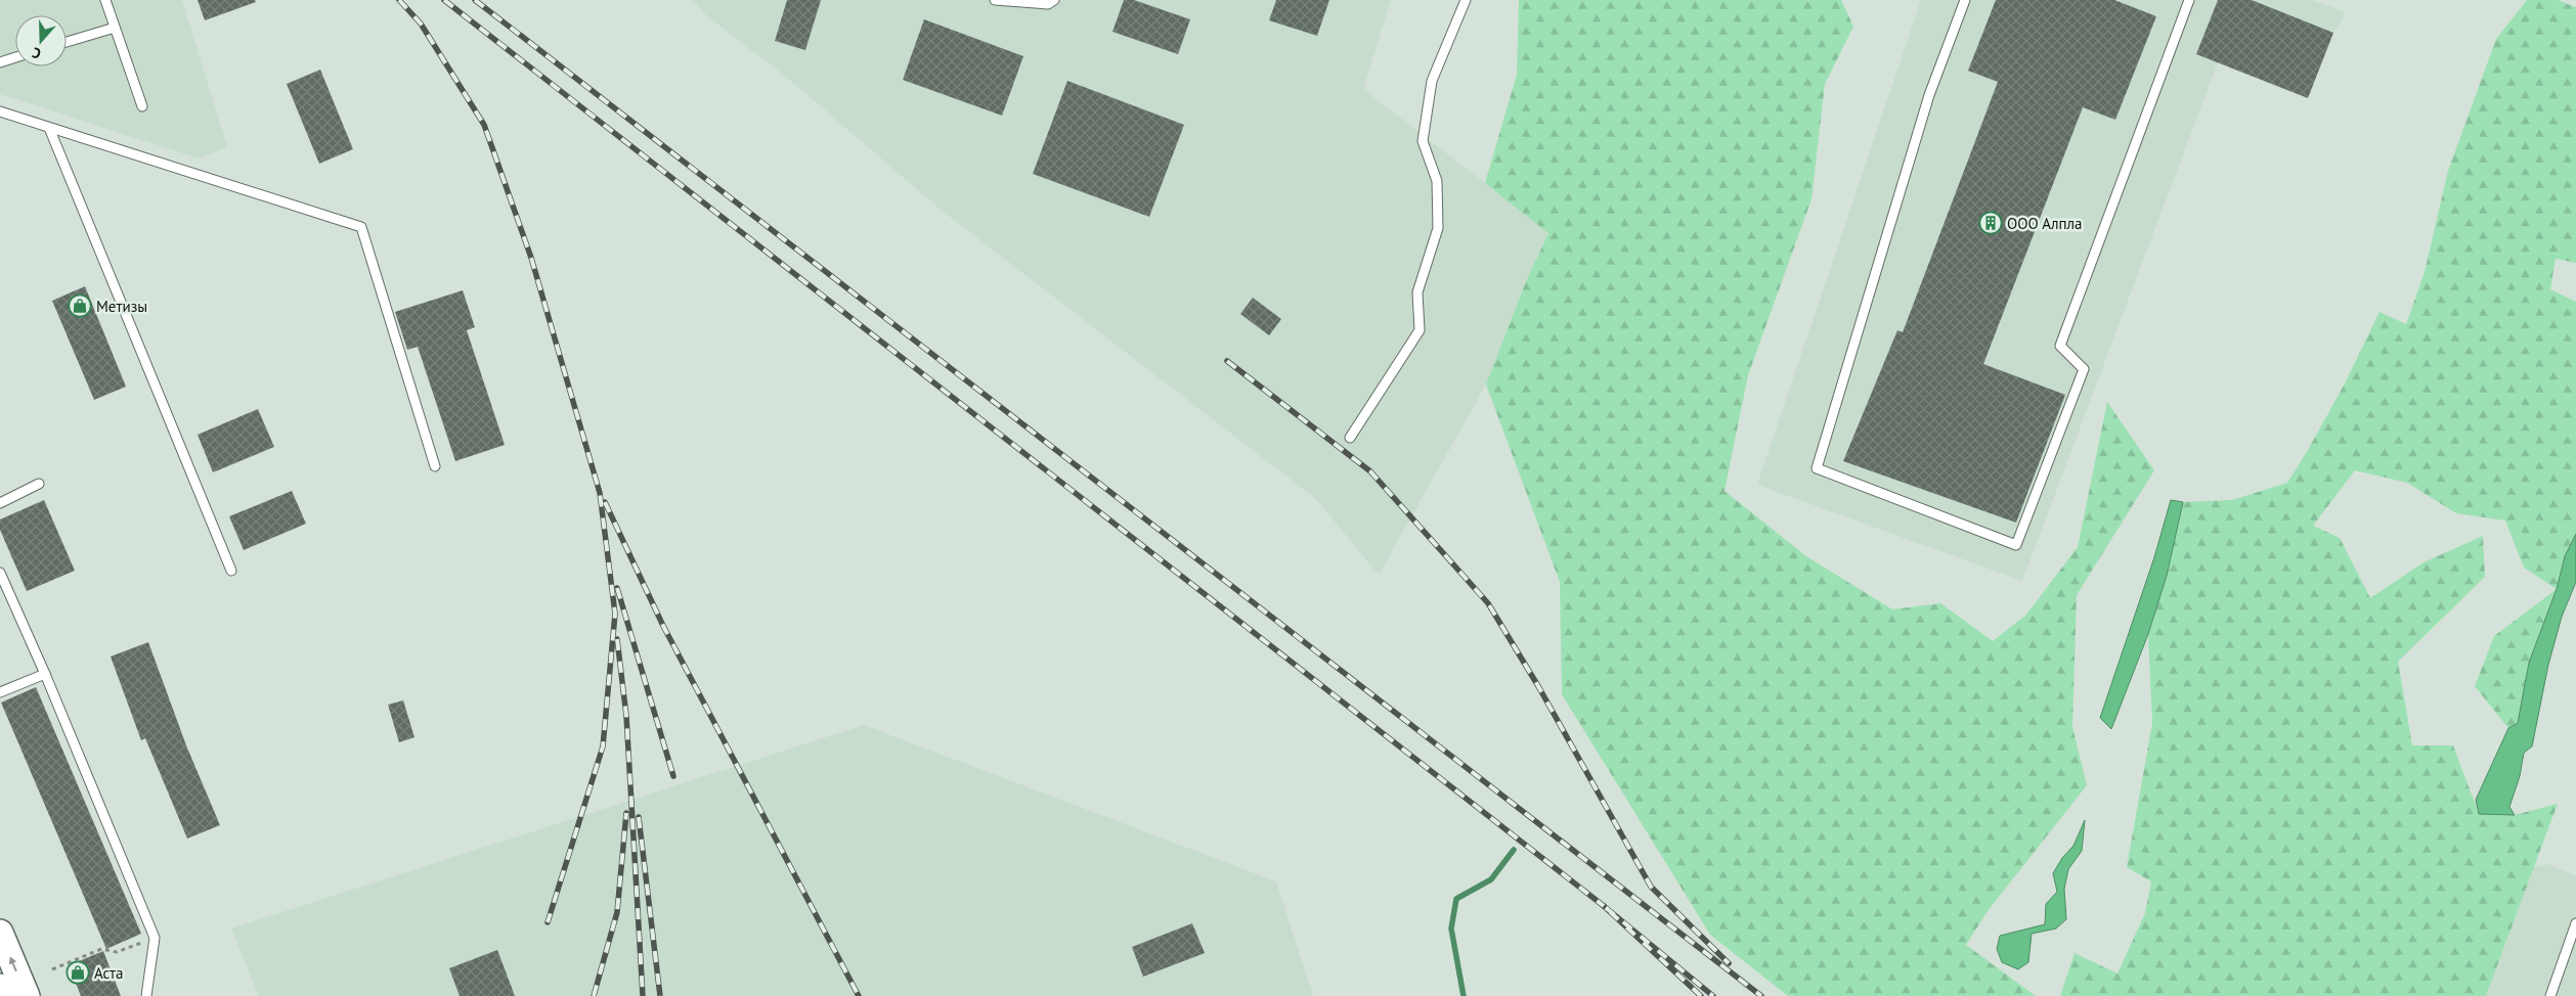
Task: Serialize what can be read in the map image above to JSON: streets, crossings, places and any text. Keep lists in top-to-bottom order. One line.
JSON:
{"places":{"building":["ООО Алпла"],"shop":["Метизы","Аста"]},"north":"bottom"}
